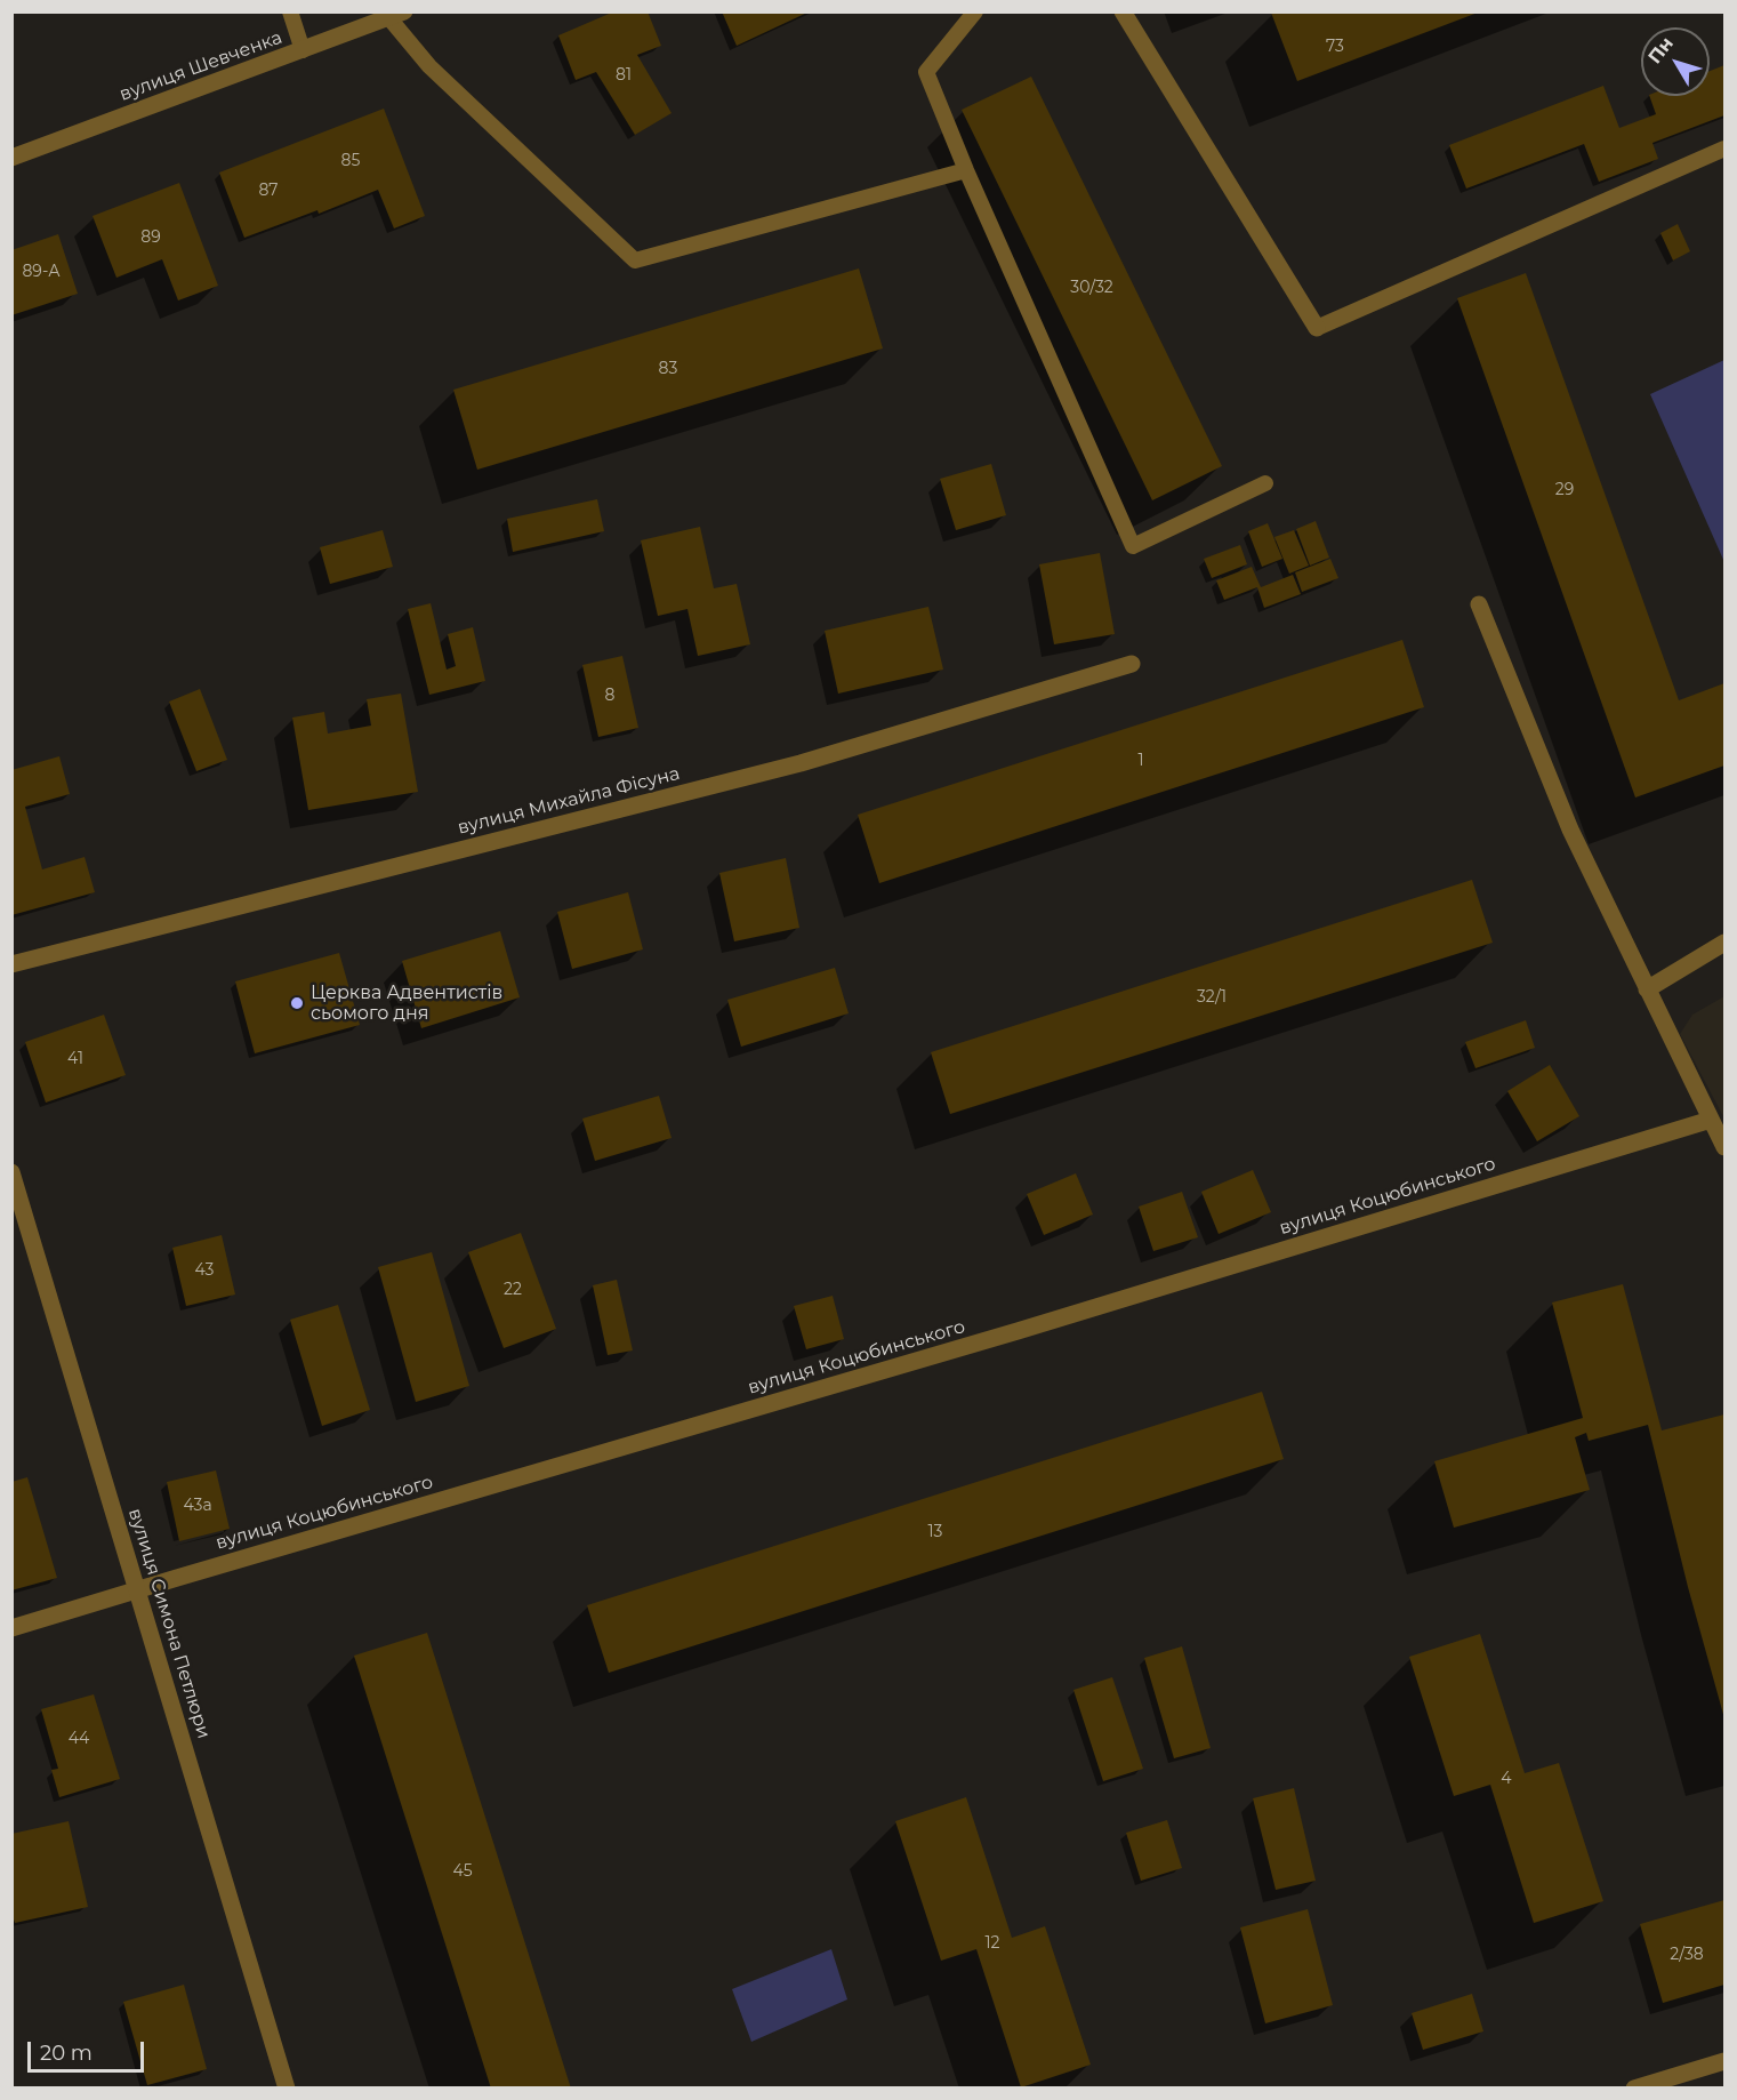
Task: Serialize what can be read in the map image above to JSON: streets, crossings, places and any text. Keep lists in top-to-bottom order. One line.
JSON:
{"streets":{"street":["вулиця Шевченка","вулиця Михайла Фісуна","вулиця Коцюбинського","вулиця Симона Петлюри"]},"crossings":[["вулиця Коцюбинського","вулиця Симона Петлюри"]],"places":["Церква Адвентистів сьомого дня"],"house_numbers":["73","81","85","87","89","89-А","30/32","83","29","8","1","32/1","41","43","22","43а","13","44","4","45","12","2/38"],"scale_bar":"20 m","north":"top left"}
